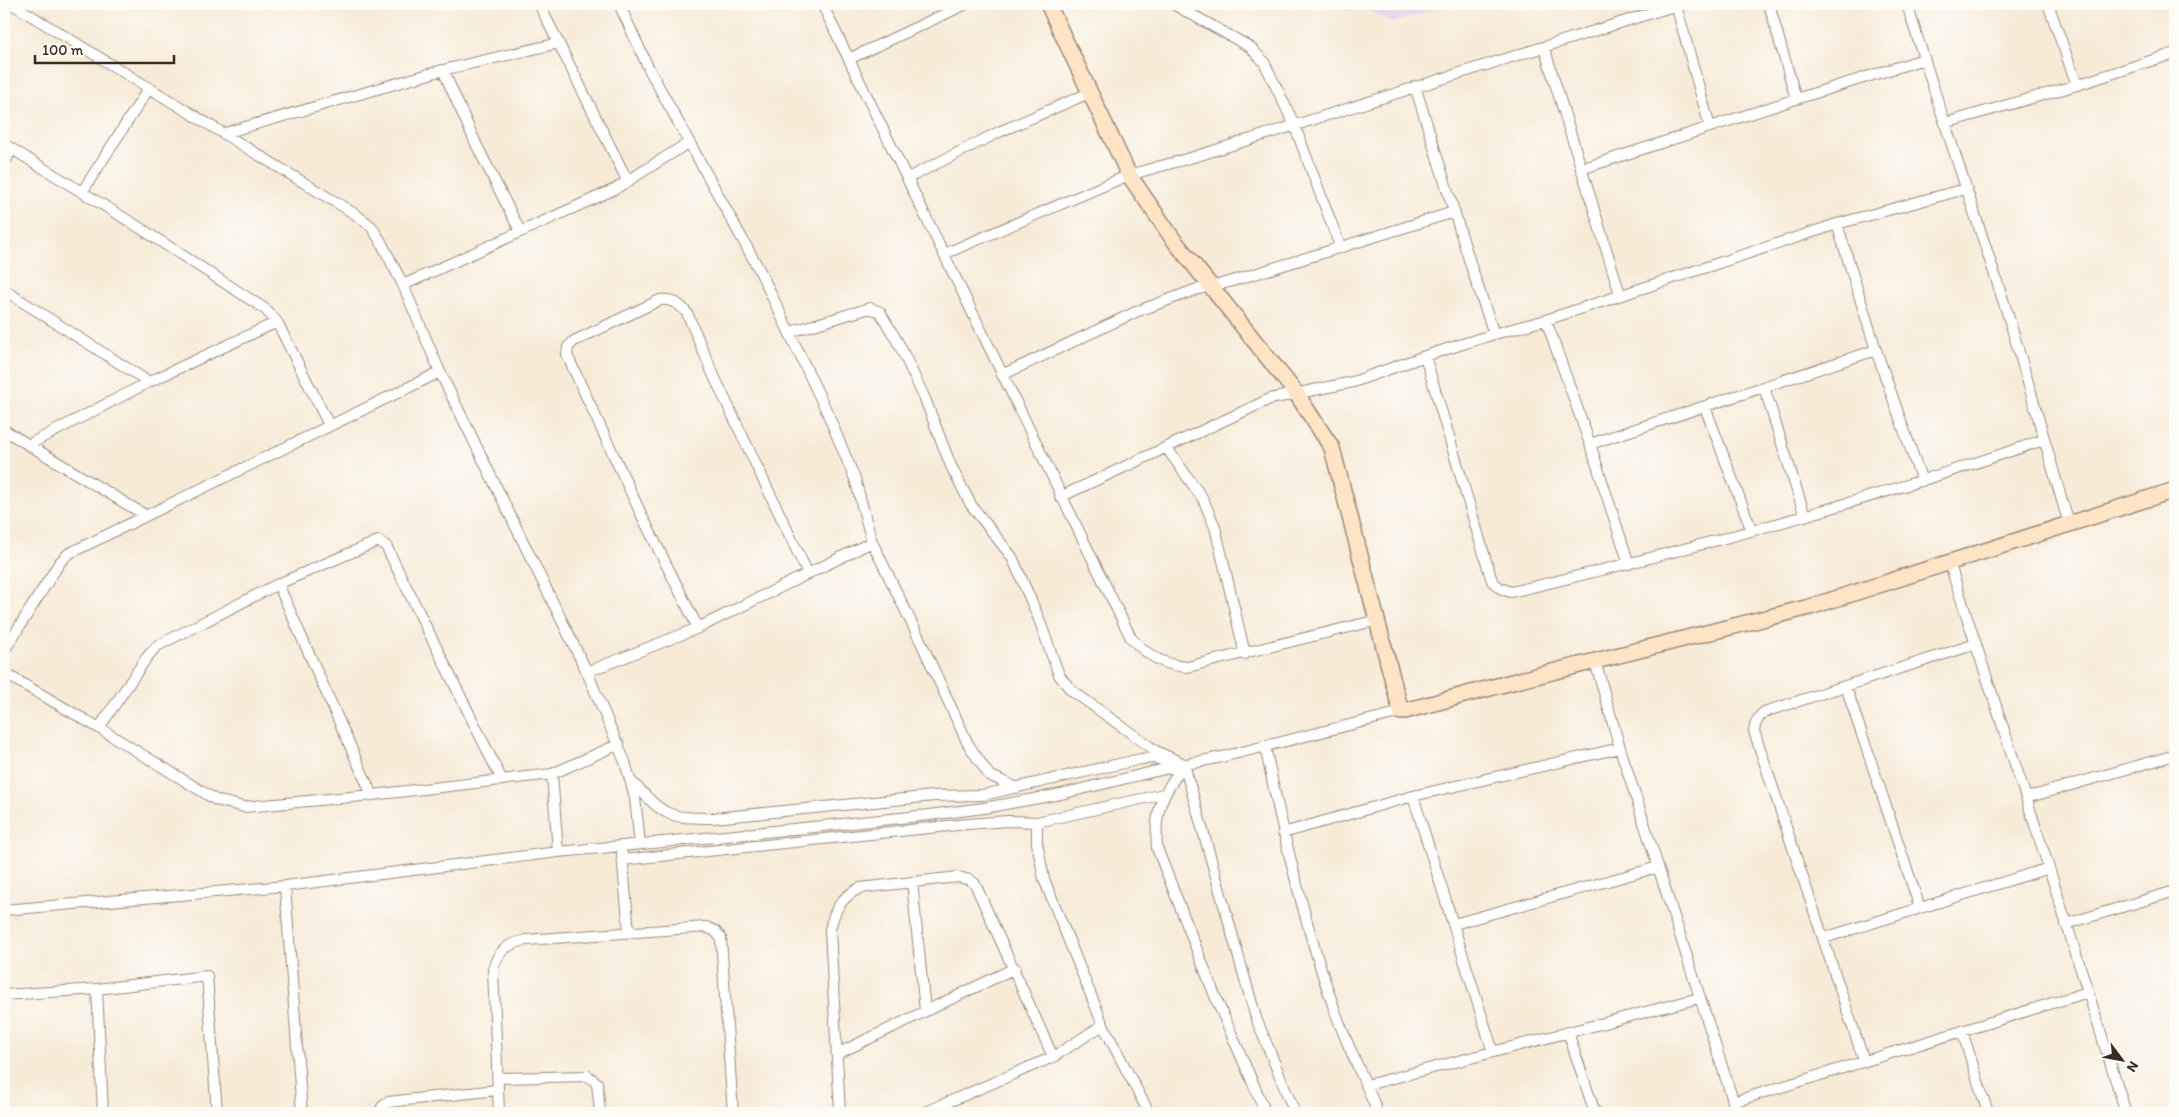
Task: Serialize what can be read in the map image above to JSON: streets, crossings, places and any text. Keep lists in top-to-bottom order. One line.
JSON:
{"scale_bar":"100 m","north":"bottom right"}
